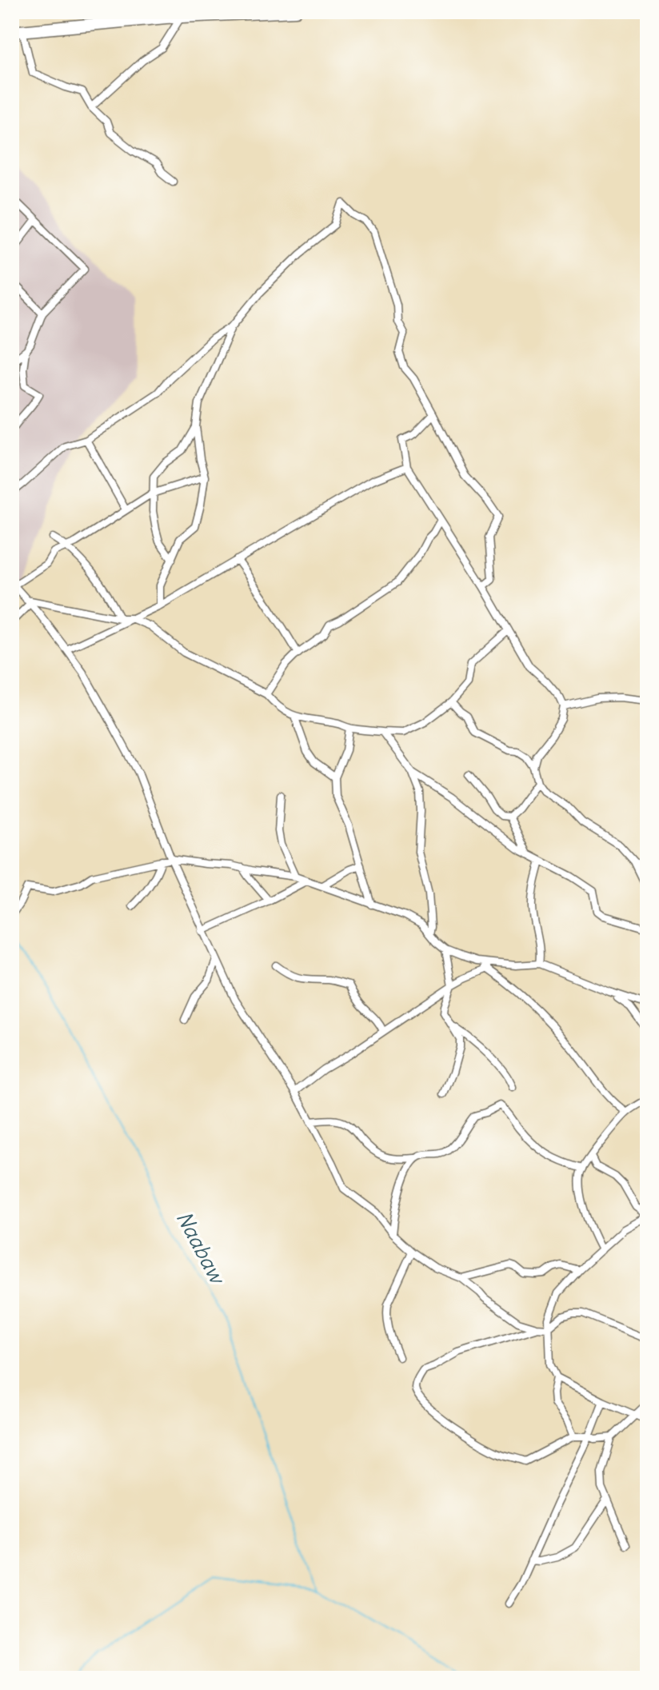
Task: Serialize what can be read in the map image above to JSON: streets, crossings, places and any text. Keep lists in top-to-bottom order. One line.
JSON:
{"water":["Naabaw"]}
